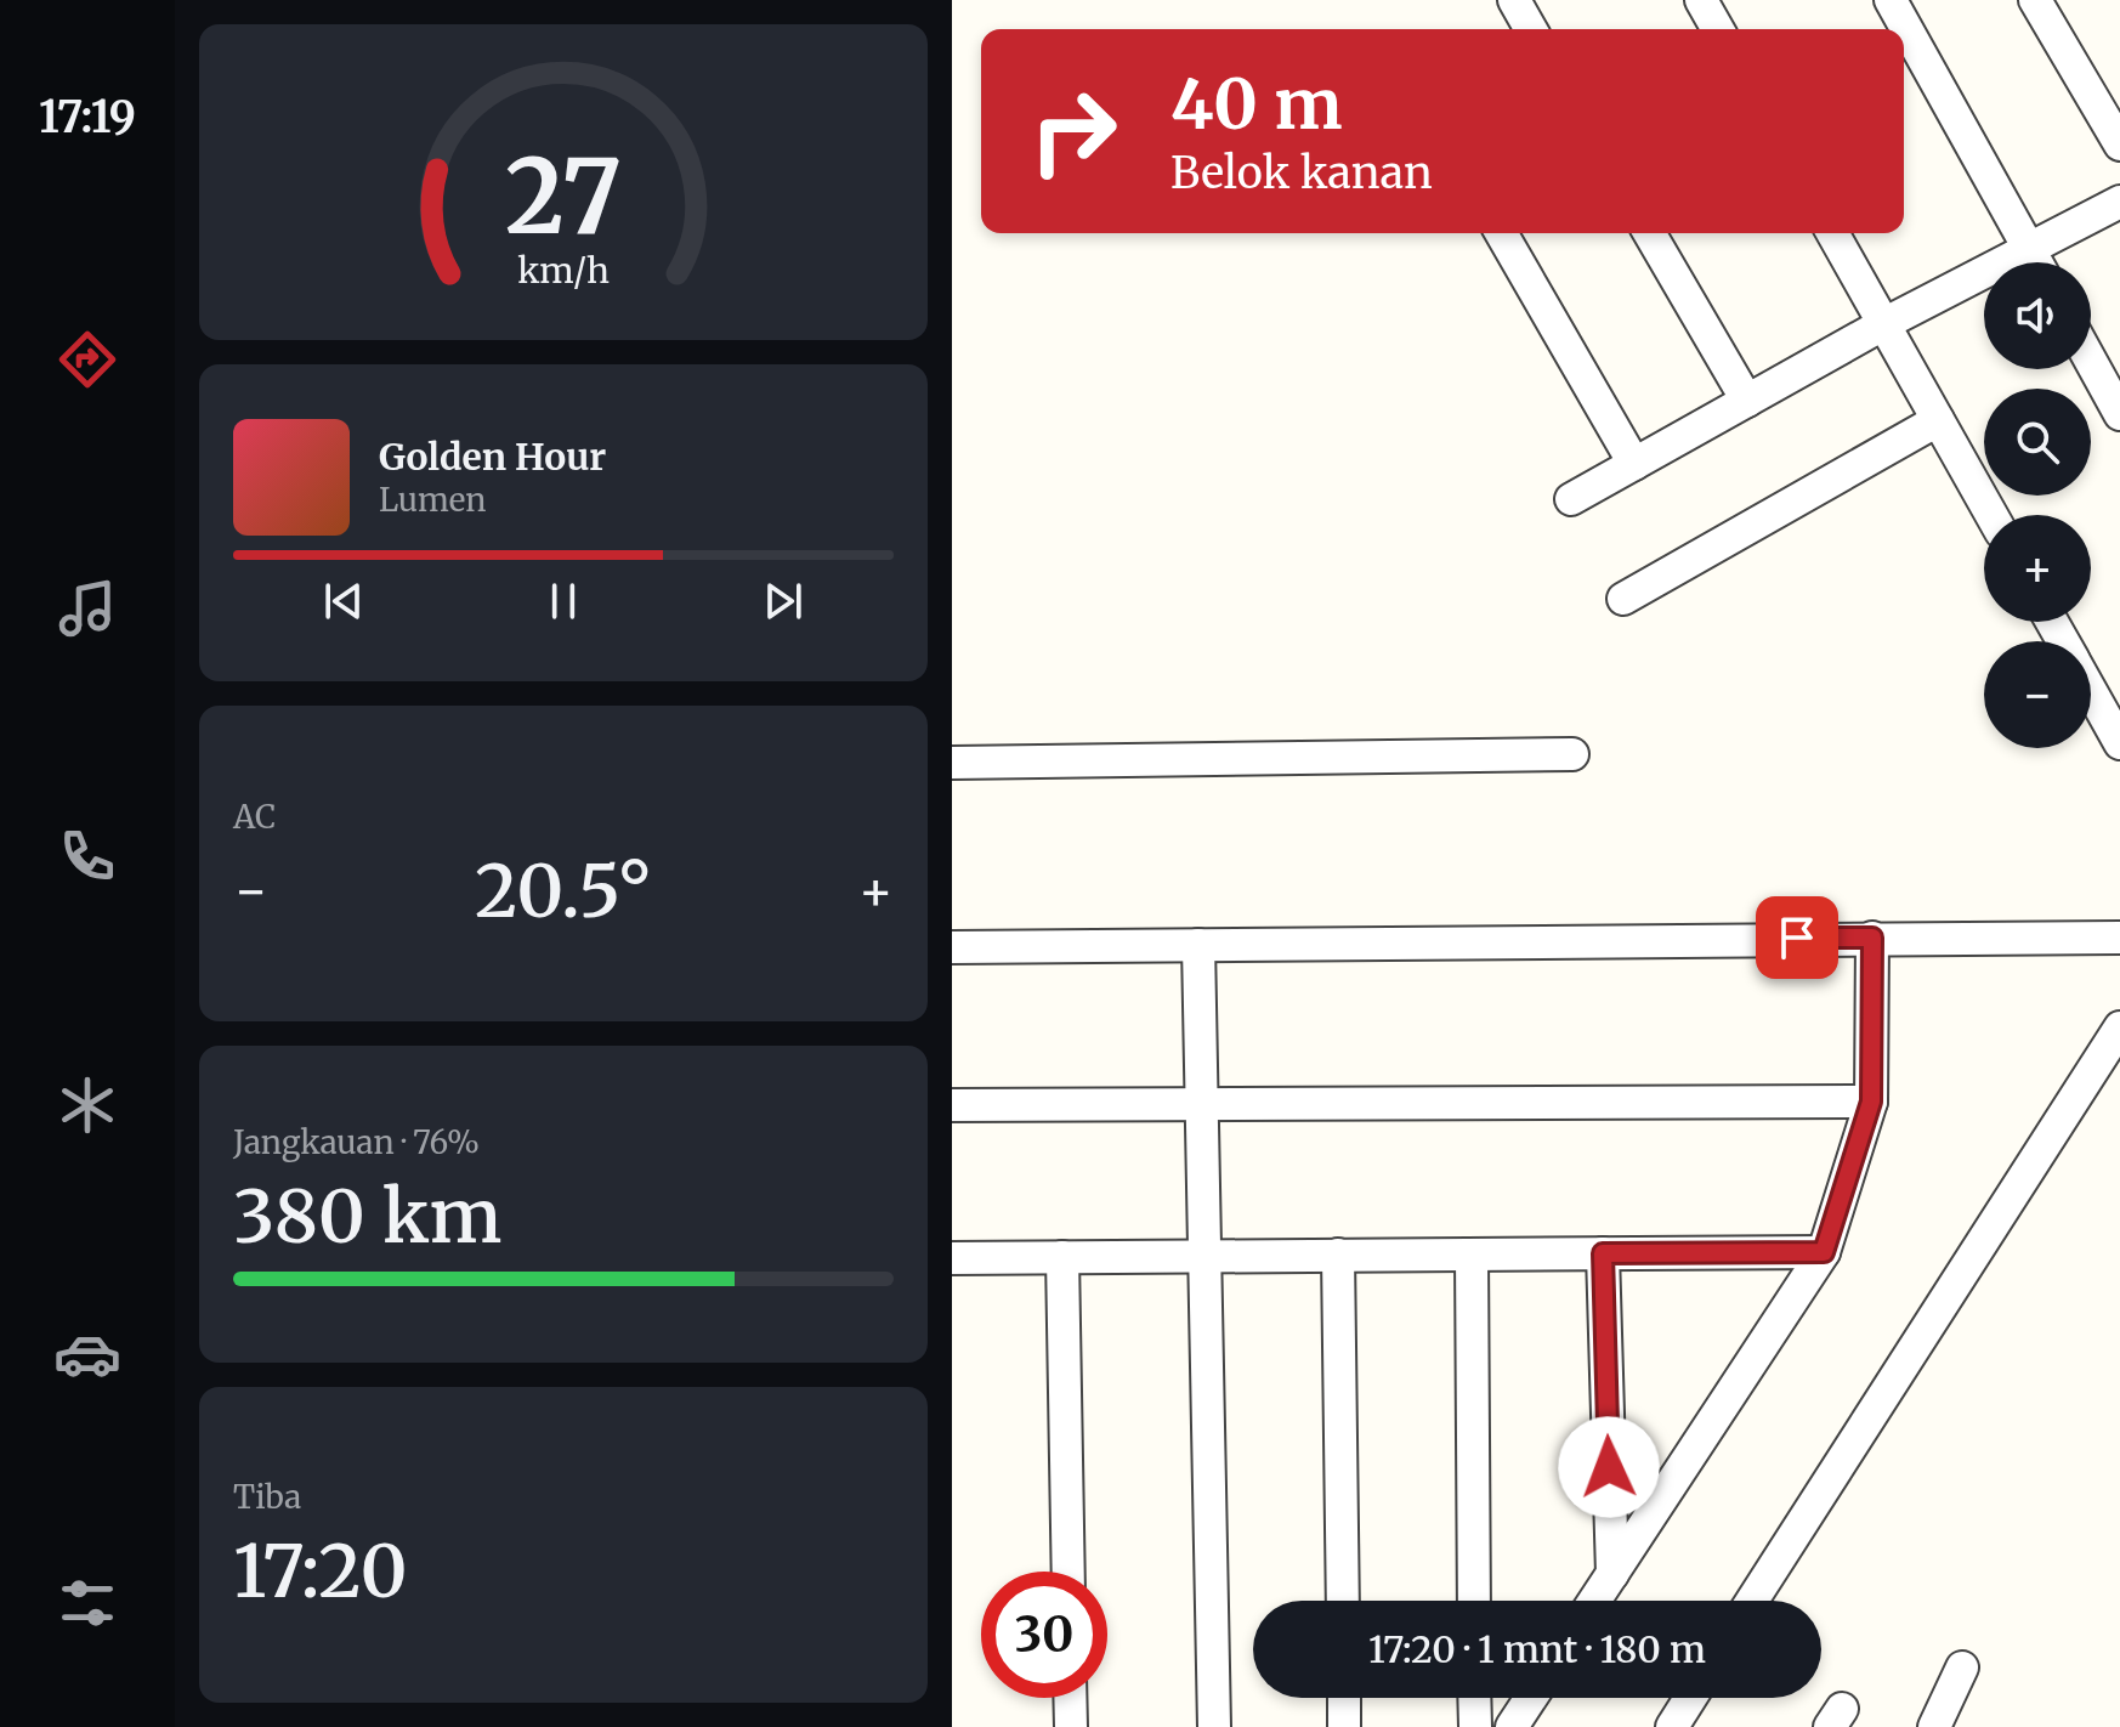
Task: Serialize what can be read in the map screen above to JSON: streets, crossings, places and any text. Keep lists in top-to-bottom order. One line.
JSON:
{"page":{"tabs":"17:19","turn":["40 m","Belok kanan"],"map_buttons":["+","−"],"song":["Golden Hour","Lumen"],"tile":["AC",["Jangkauan · 76%","380 km"],["Tiba","17:20"]],"heat":["−","20.5°","+"],"limit":"30","trip":"17:20 · 1 mnt · 180 m","gauge":["27","km/h"]}}
